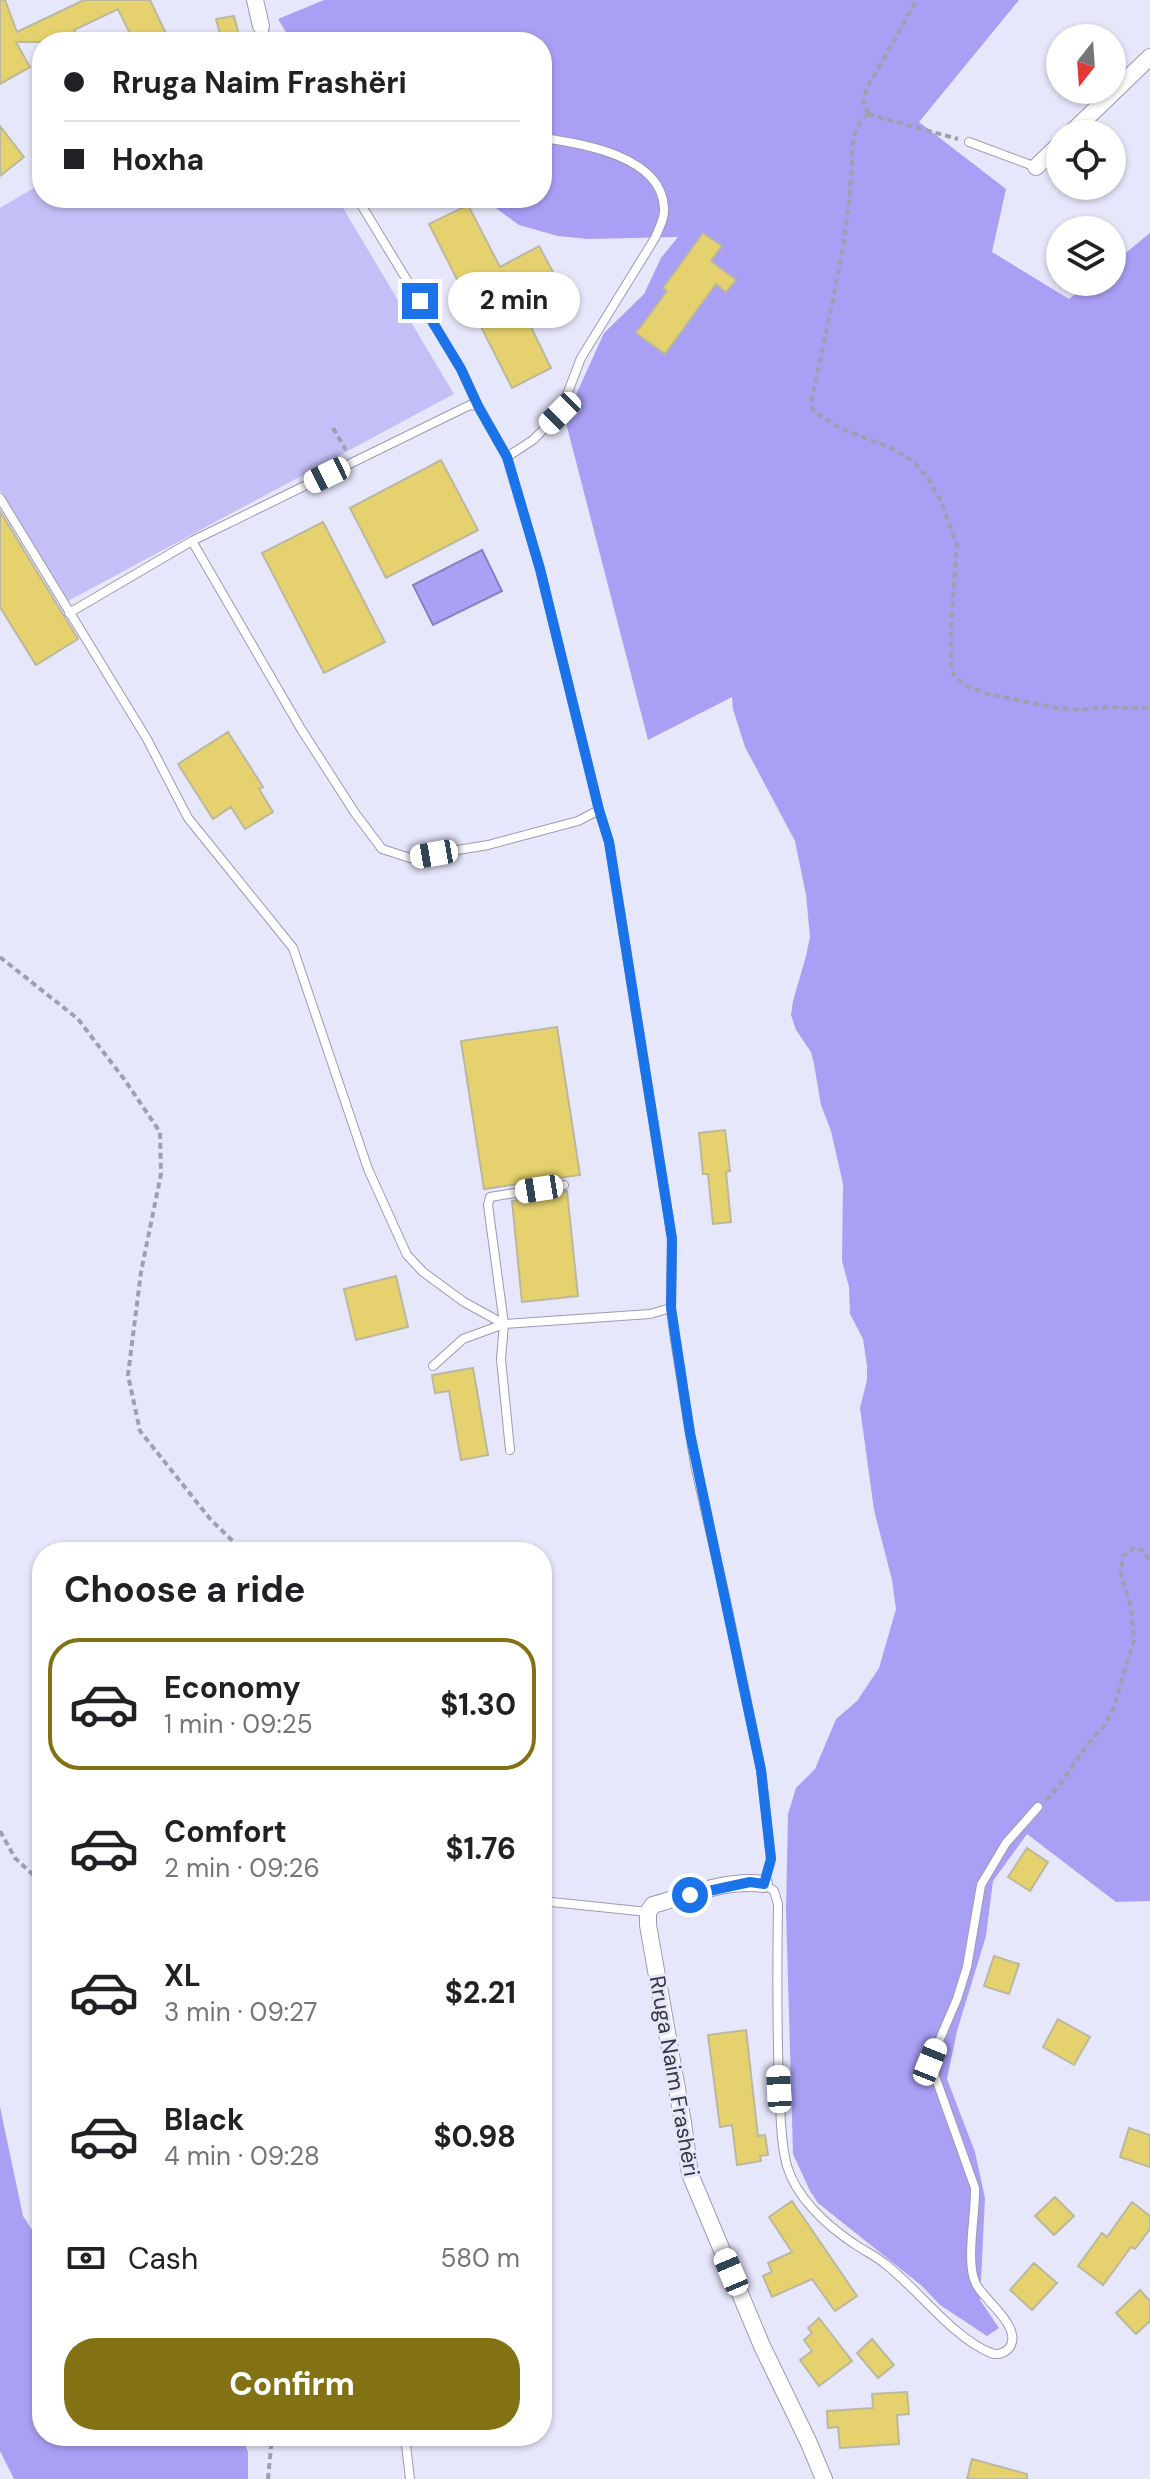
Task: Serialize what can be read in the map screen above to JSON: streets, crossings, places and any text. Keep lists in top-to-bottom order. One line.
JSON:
{"streets":{"street":["Rruga Naim Frashëri"]},"north":"bottom","page":{"banner":["Rruga Naim Frashëri","Hoxha"],"bubble":"2 min","heading":"Choose a ride","list":[{"name":"Economy","note":"1 min · 09:25","value":"$1.30"},{"name":"Comfort","note":"2 min · 09:26","value":"$1.76"},{"name":"XL","note":"3 min · 09:27","value":"$2.21"},{"name":"Black","note":"4 min · 09:28","value":"$0.98"}],"pay":["Cash","580 m"],"buttons":"Confirm"}}
